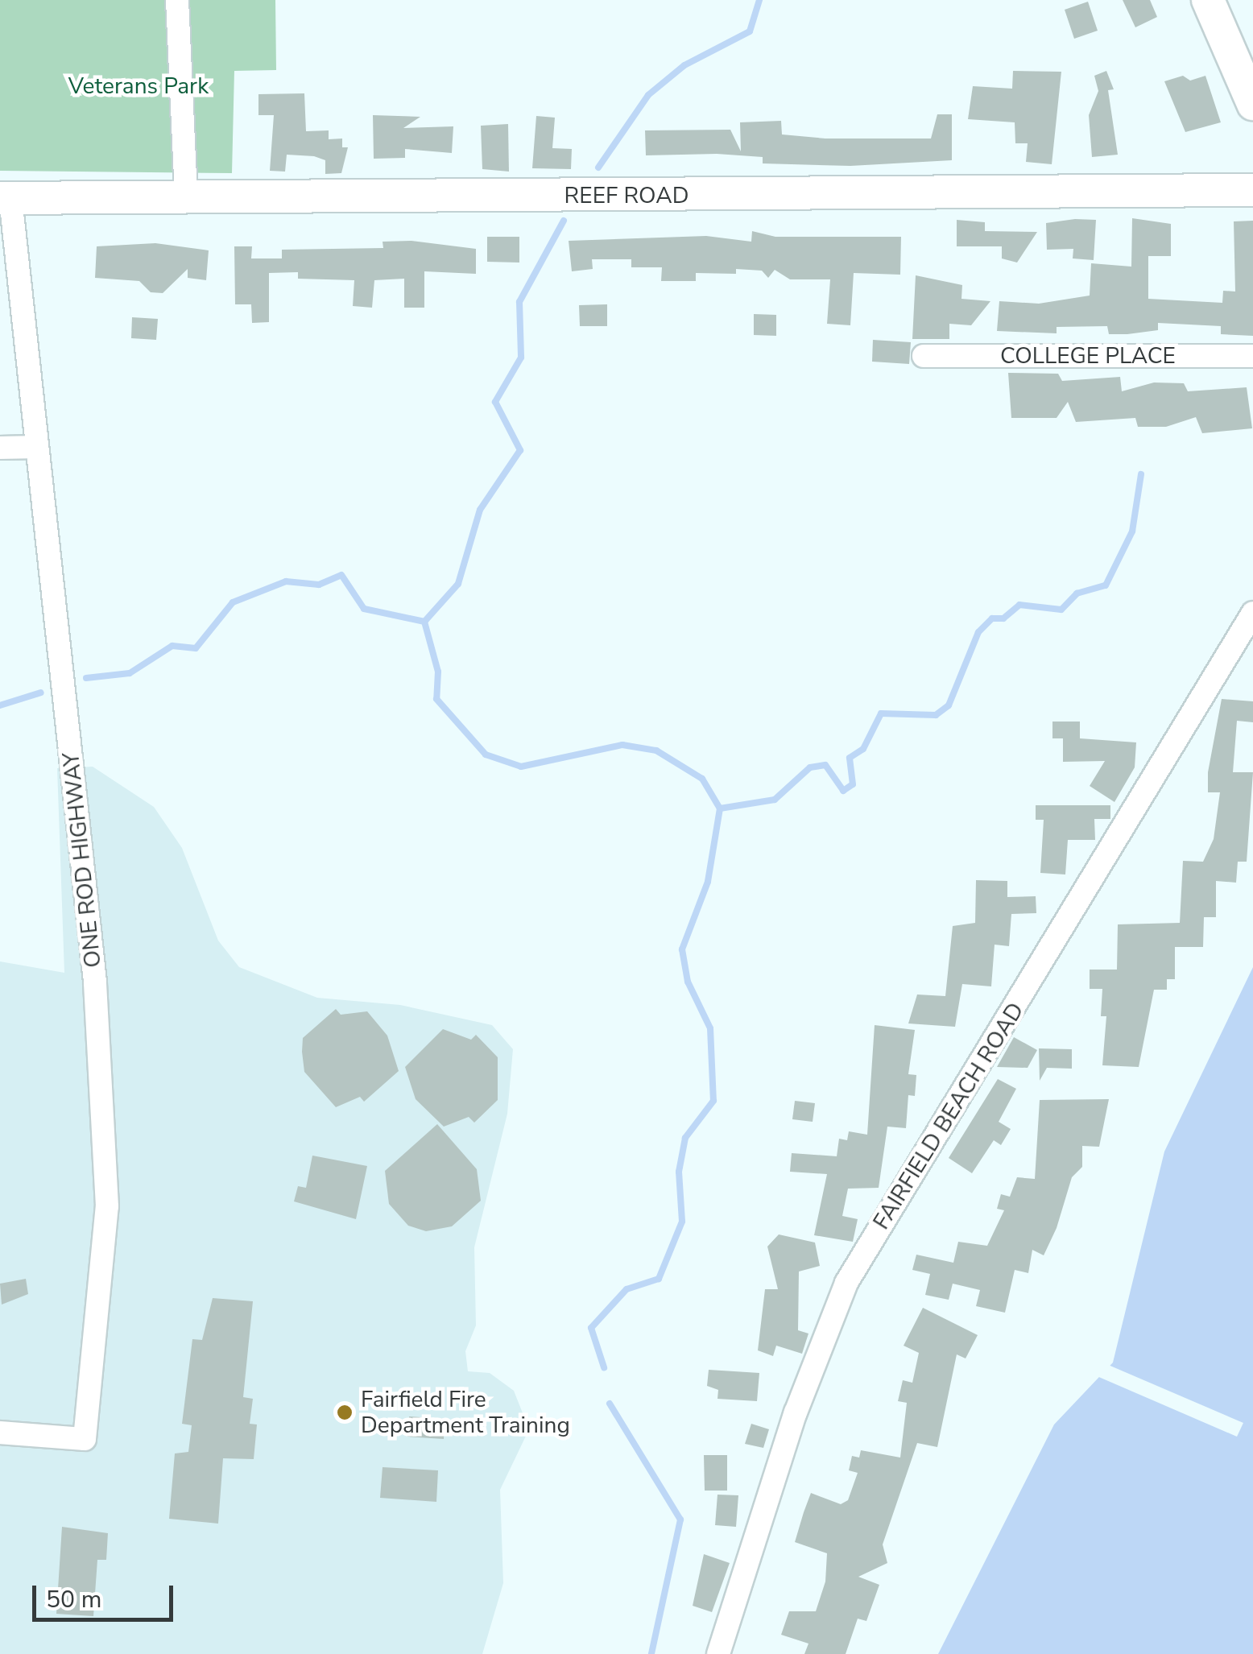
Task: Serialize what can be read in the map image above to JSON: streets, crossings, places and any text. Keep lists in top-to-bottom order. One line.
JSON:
{"streets":{"street":["REEF ROAD","COLLEGE PLACE","ONE ROD HIGHWAY","FAIRFIELD BEACH ROAD"]},"crossings":[["REEF ROAD","ONE ROD HIGHWAY"]],"parks":["Veterans Park"],"places":["Fairfield Fire Department Training"],"scale_bar":"50 m"}
